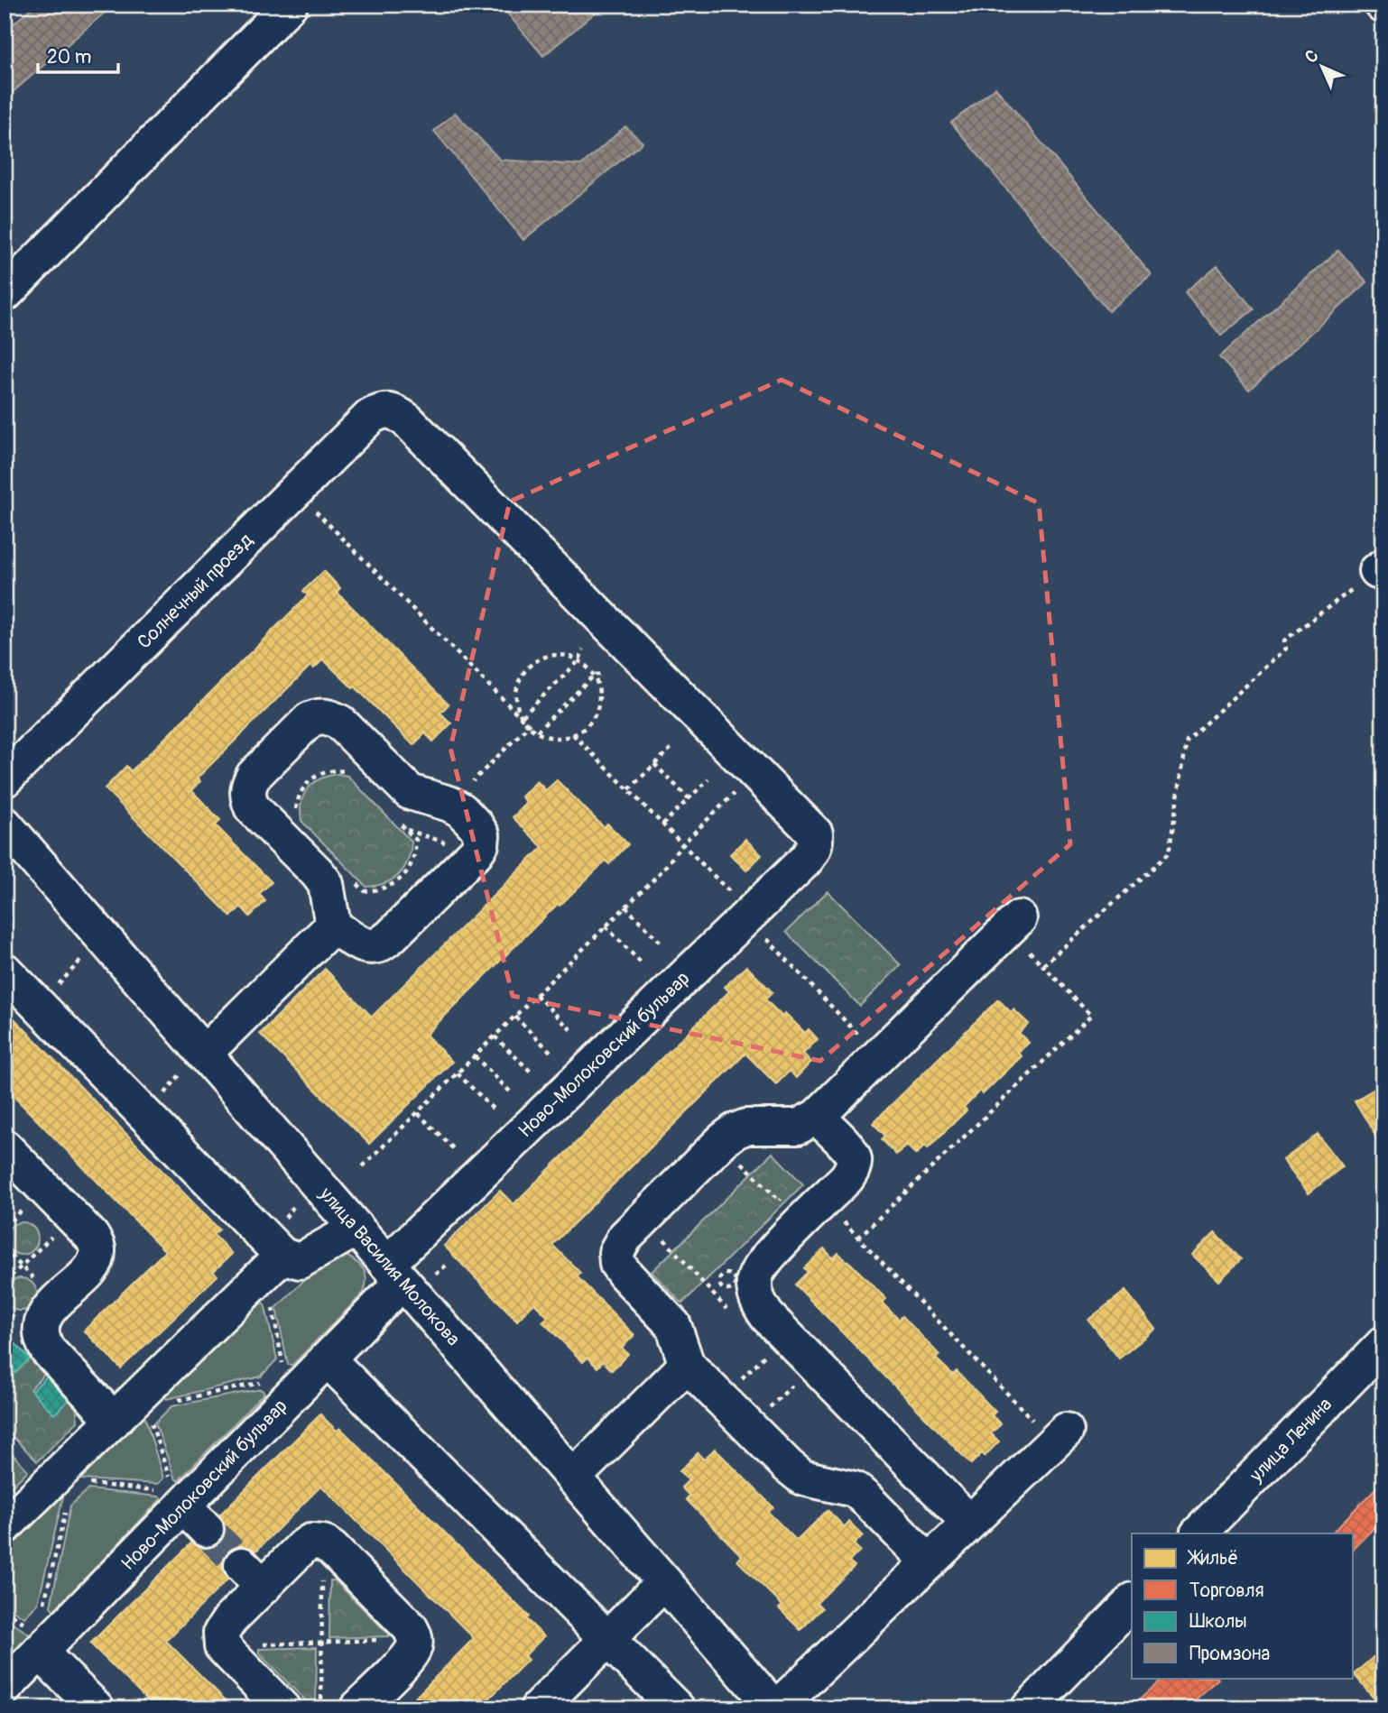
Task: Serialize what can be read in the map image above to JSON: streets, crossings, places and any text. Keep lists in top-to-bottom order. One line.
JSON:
{"streets":{"street":["Солнечный проезд","Ново-Молоковский бульвар","улица Василия Молокова","улица Ленина"]},"crossings":[["Солнечный проезд","Ново-Молоковский бульвар"],["Ново-Молоковский бульвар","улица Василия Молокова"]],"legend":["Жильё","Торговля","Школы","Промзона"],"scale_bar":"20 m","north":"top left"}
